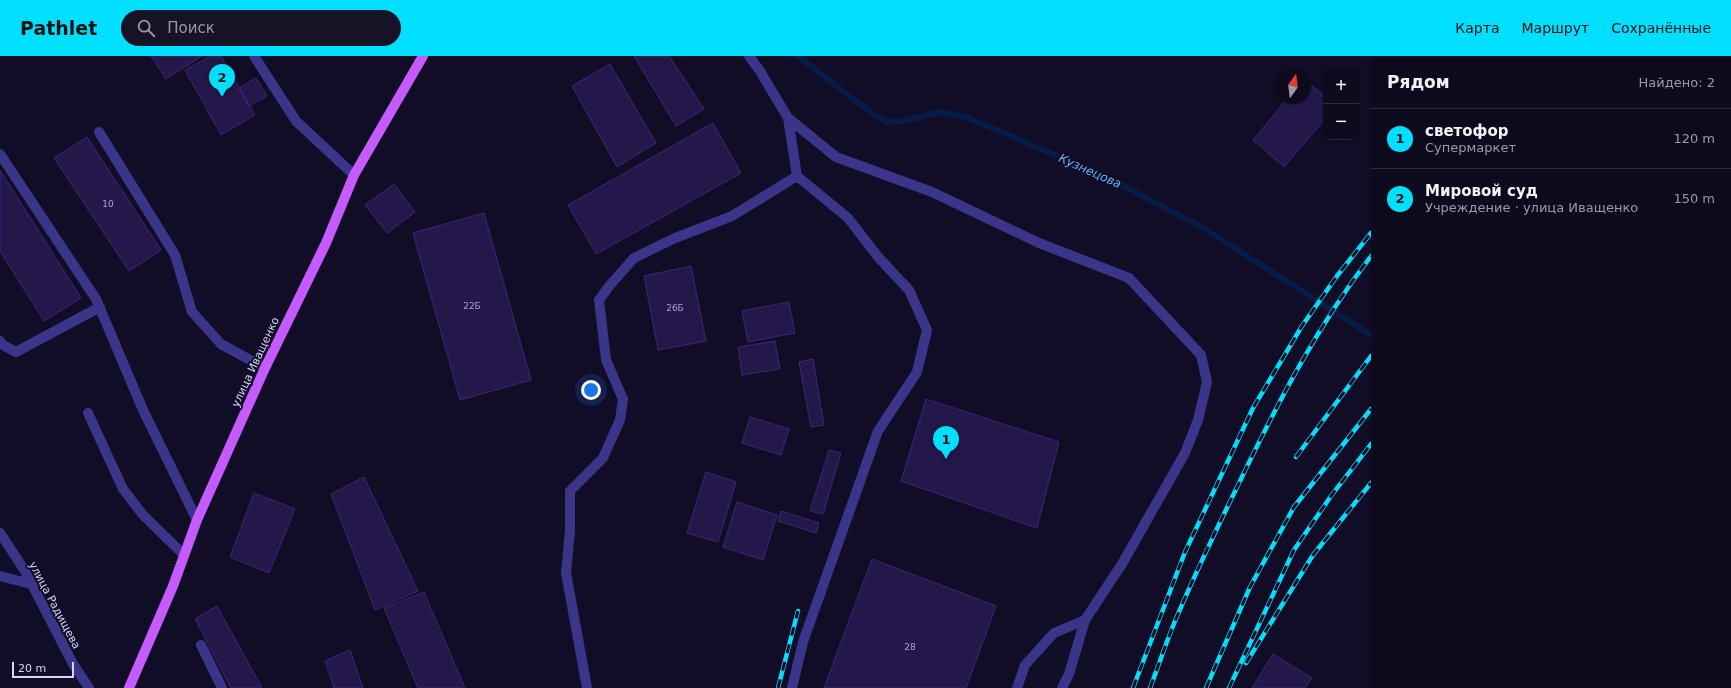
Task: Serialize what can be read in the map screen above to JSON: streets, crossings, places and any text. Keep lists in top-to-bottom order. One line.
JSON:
{"streets":{"main road":["улица Иващенко"],"street":["улица Радищева"]},"water":["Кузнецова"],"house_numbers":["10","22Б","26Б","28"],"scale_bar":"20 m","north":"top","page":{"header":"Pathlet","search":"Поиск","nav":["Карта","Маршрут","Сохранённые"],"heading":["Рядом","Найдено: 2"],"pins":["2","1"],"map_buttons":["+","−"],"list":[{"mark":"1","name":"светофор","note":"Супермаркет","value":"120 m"},{"mark":"2","name":"Мировой суд","note":"Учреждение · улица Иващенко","value":"150 m"}],"scale":"20 m"}}
